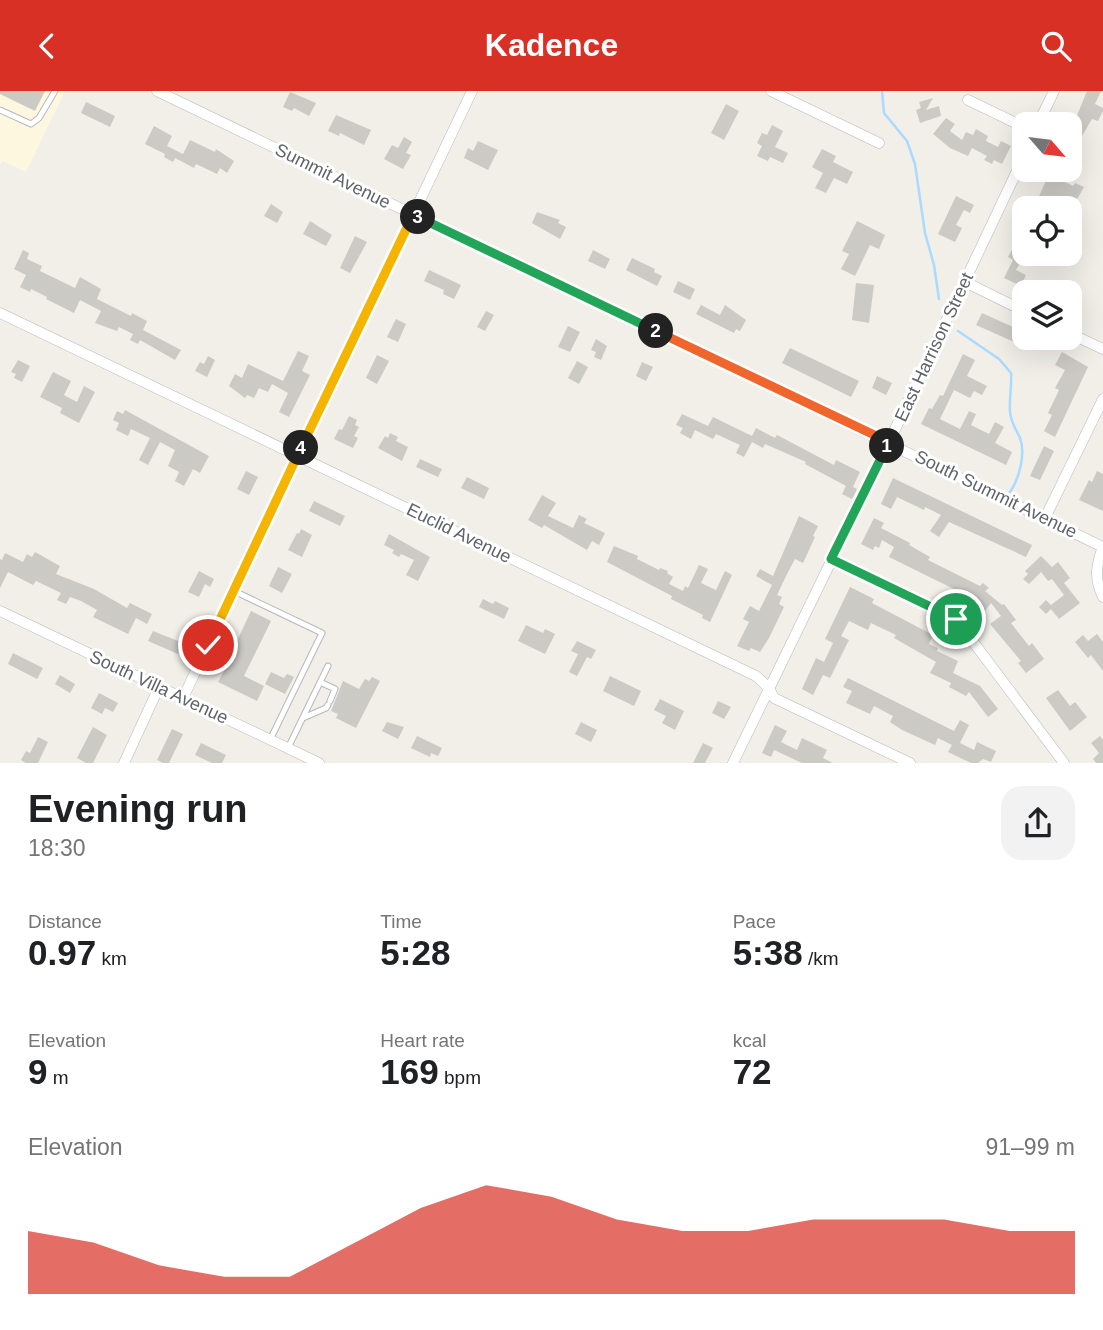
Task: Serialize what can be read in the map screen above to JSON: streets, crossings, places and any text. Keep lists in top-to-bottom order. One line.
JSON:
{"streets":{"street":["Summit Avenue","East Harrison Street","South Summit Avenue","Euclid Avenue","South Villa Avenue"]},"crossings":[["Summit Avenue","East Harrison Street"],["Summit Avenue","South Summit Avenue"],["East Harrison Street","South Summit Avenue"],["East Harrison Street","Euclid Avenue"]],"north":"bottom right","page":{"header":"Kadence","pins":["3","2","1","4"],"heading":["Evening run","18:30"],"stats":[["Distance","0.97 km"],["Time","5:28"],["Pace","5:38 /km"],["Elevation","9 m"],["Heart rate","169 bpm"],["kcal","72"]],"chart":["Elevation","91–99 m"]}}
